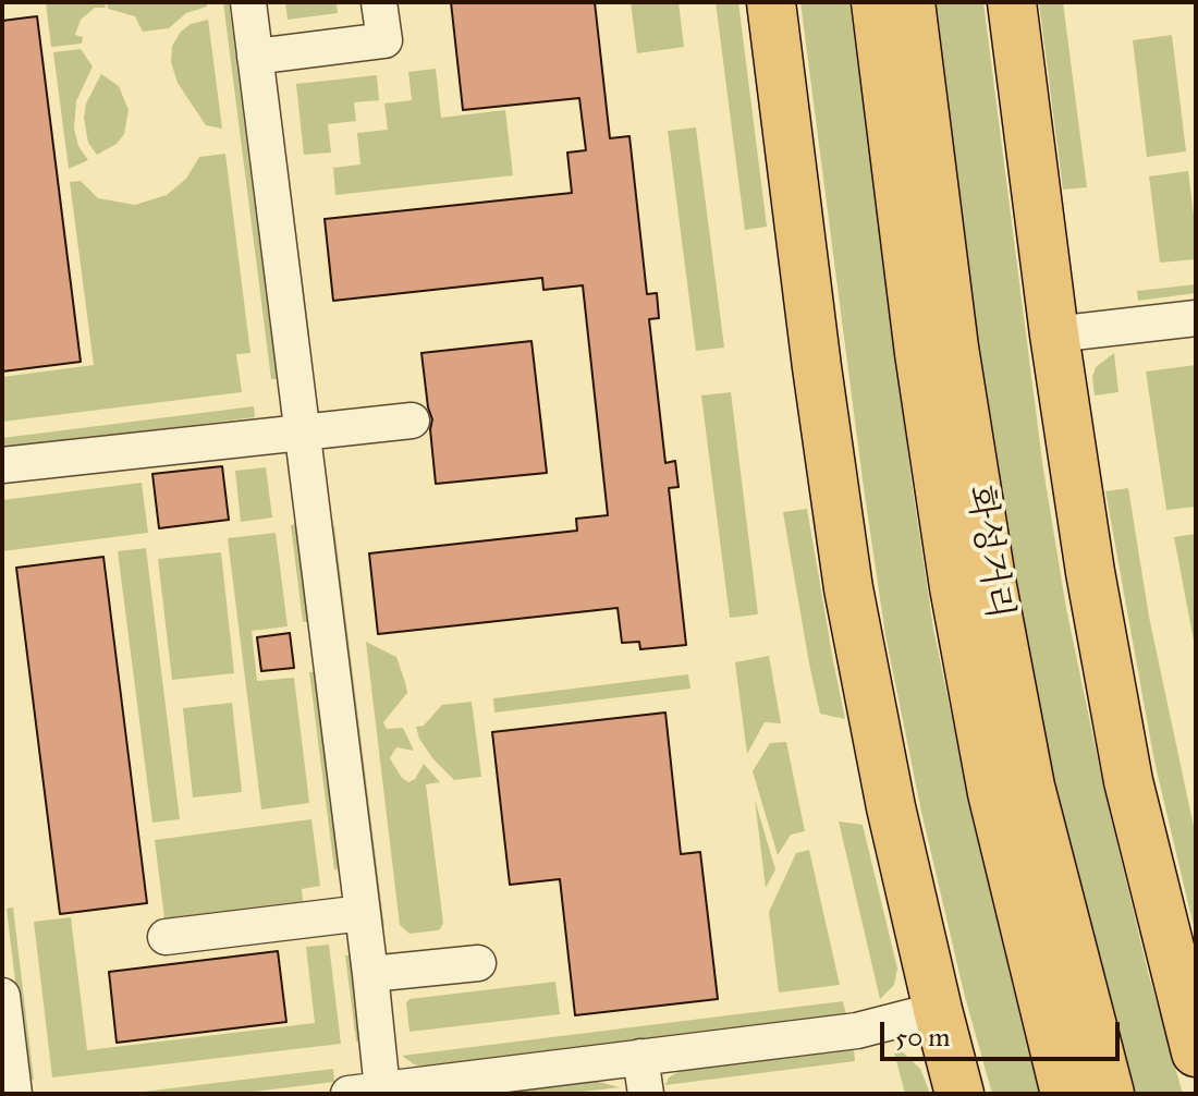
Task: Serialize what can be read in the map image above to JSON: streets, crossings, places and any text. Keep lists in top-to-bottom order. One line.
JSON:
{"streets":{"main road":["화성거리"]},"scale_bar":"50 m"}
